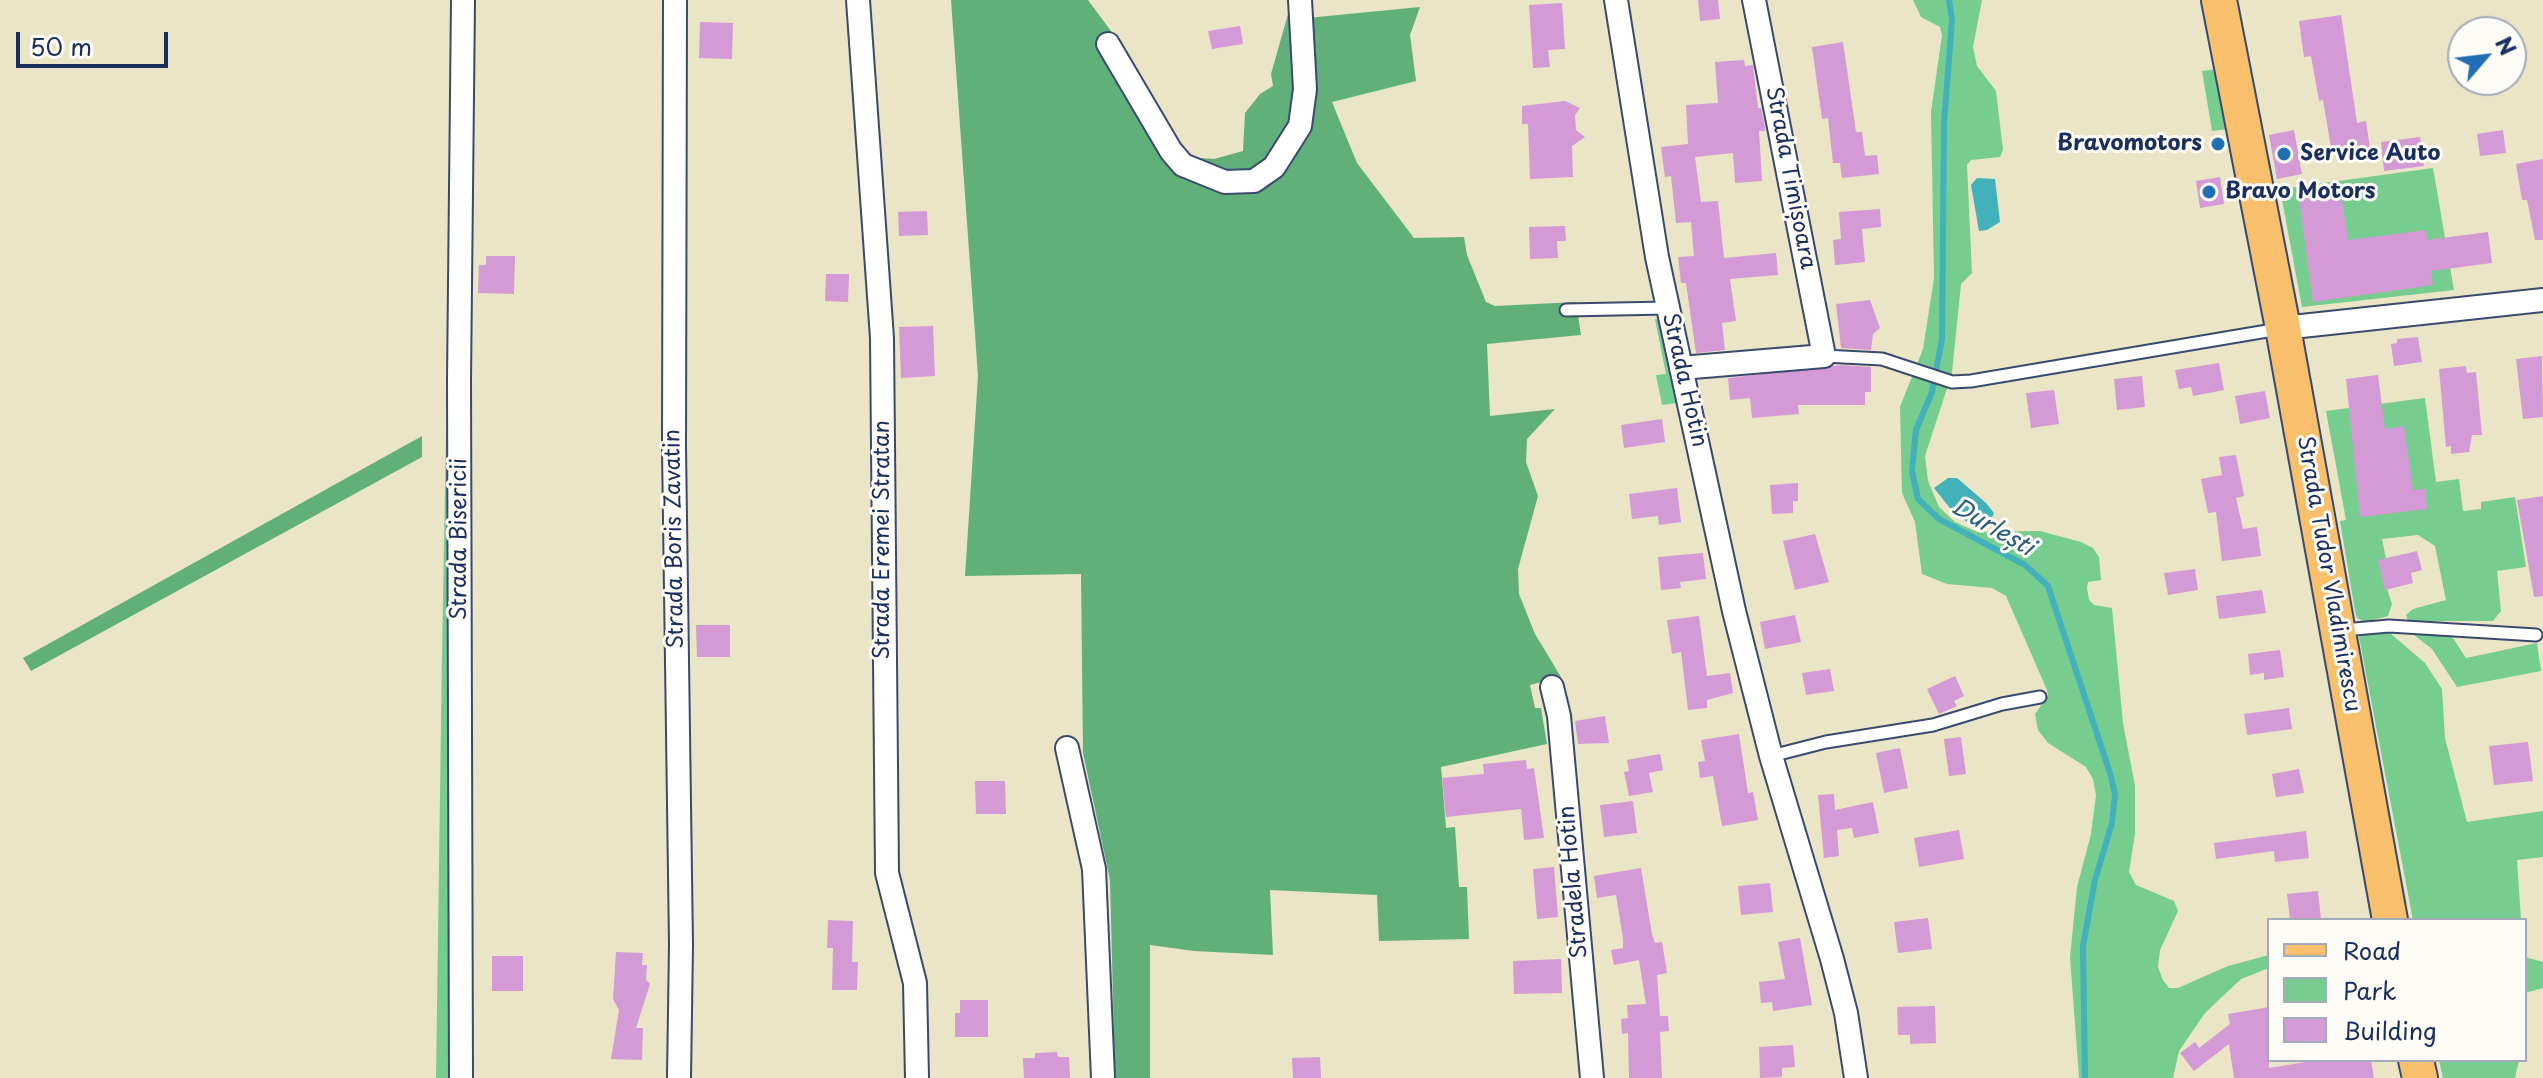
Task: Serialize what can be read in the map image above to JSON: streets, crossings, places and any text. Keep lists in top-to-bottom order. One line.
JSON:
{"streets":{"main road":["Strada Tudor Vladimirescu"],"street":["Strada Timișoara","Strada Hotin","Strada Bisericii","Strada Boris Zavatin","Strada Eremei Stratan","Stradela Hotin"]},"water":["Durlești"],"places":["Bravomotors","Service Auto","Bravo Motors"],"legend":["Road","Park","Building"],"scale_bar":"50 m","north":"top right"}
